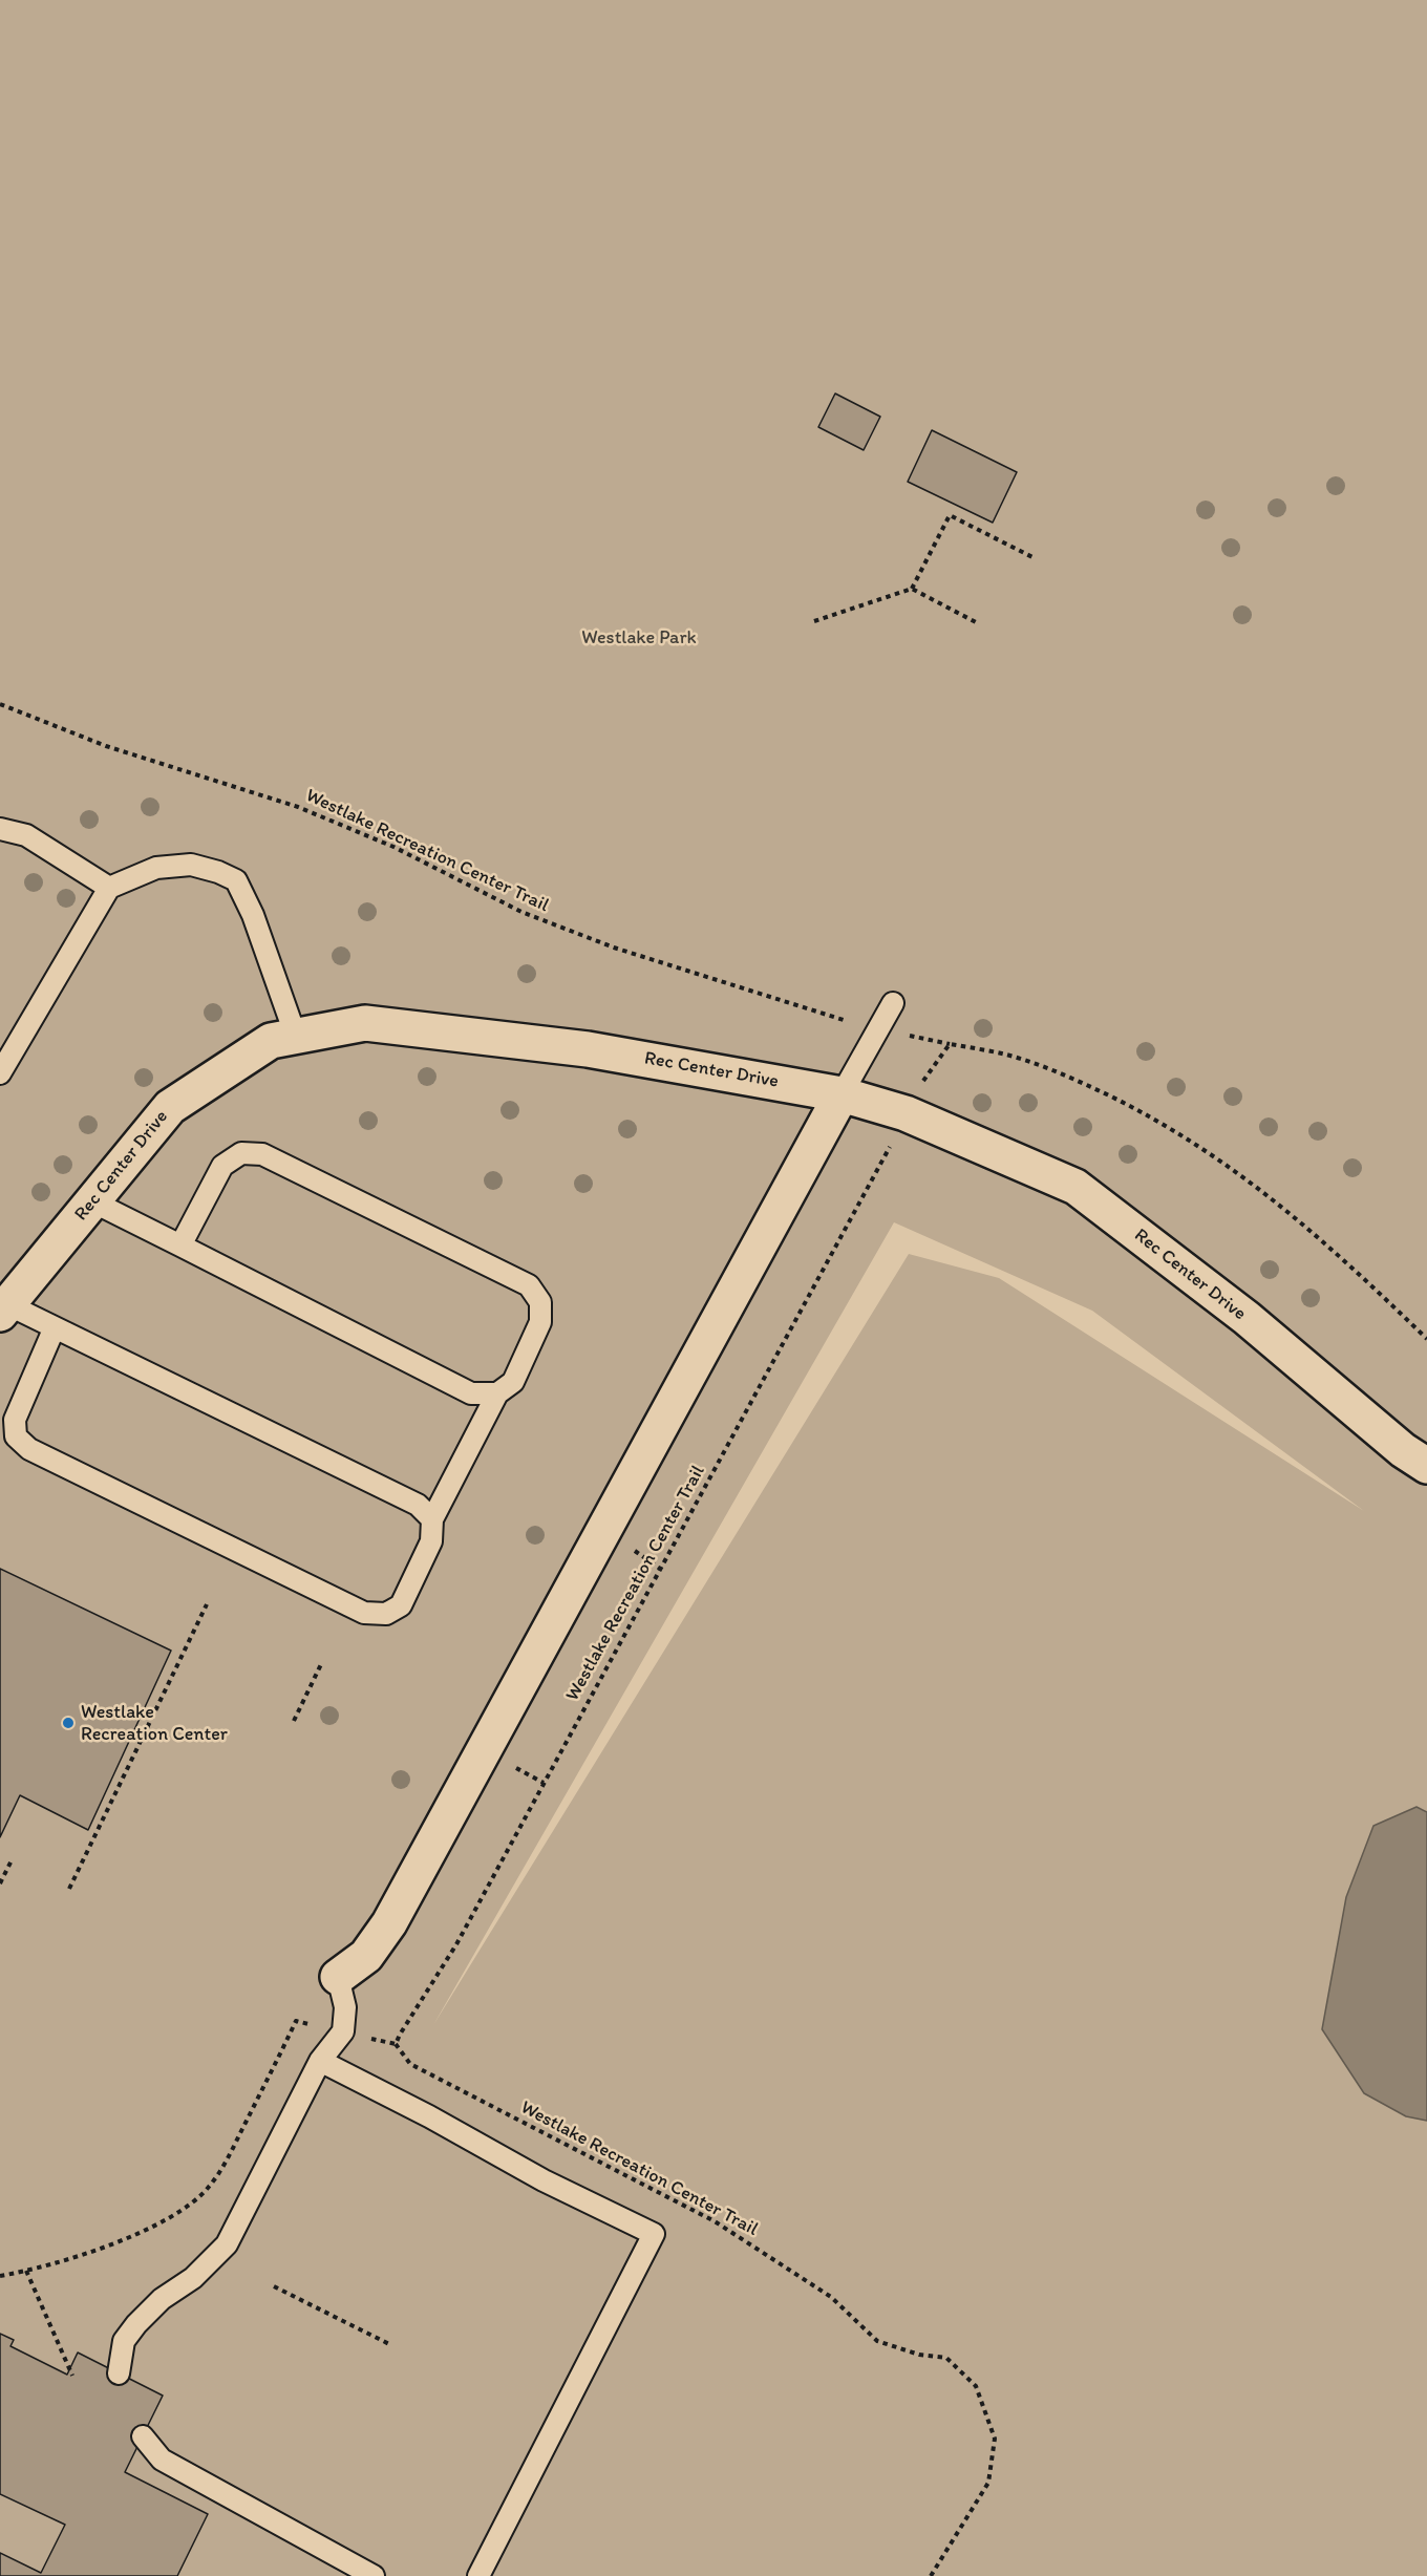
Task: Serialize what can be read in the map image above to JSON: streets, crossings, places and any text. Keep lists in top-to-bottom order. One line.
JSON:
{"streets":{"street":["Rec Center Drive"],"path":["Westlake Recreation Center Trail"]},"parks":["Westlake Park"],"places":["Westlake Recreation Center"]}
